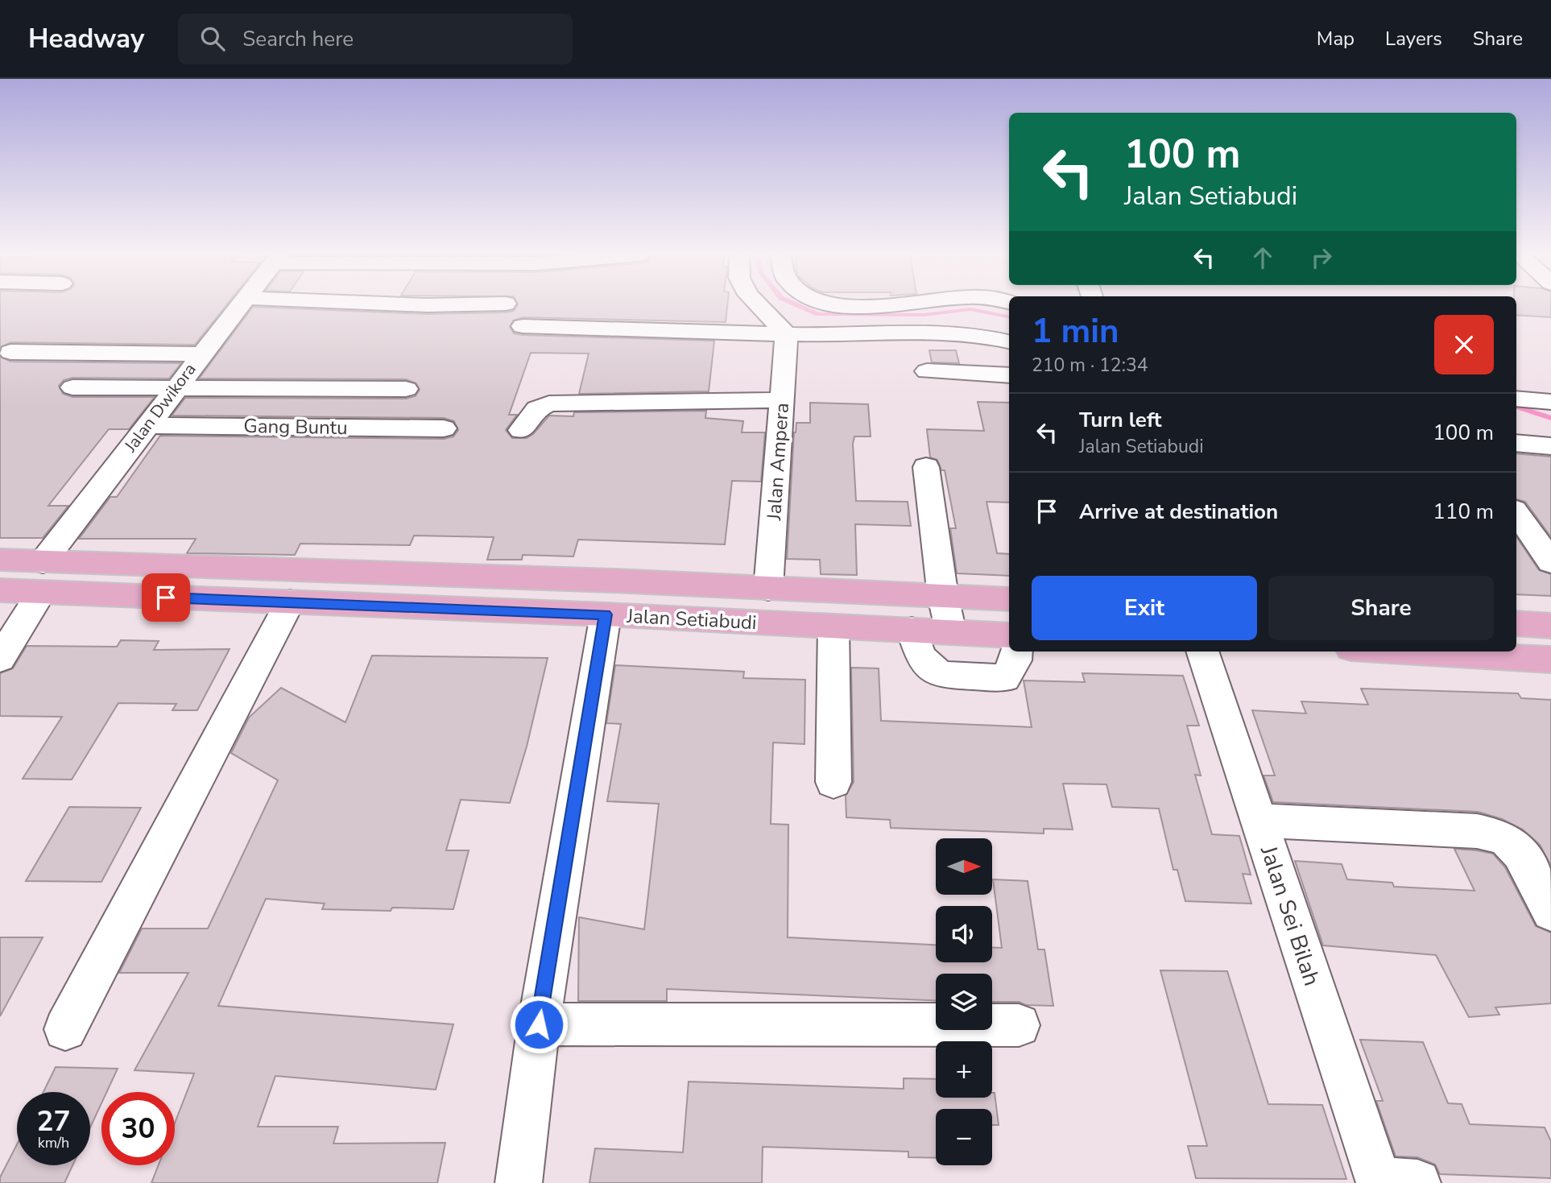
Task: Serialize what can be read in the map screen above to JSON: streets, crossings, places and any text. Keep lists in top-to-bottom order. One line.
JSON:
{"streets":{"main road":["Jalan Setiabudi"],"street":["Jalan Dwikora","Gang Buntu","Jalan Ampera","Jalan Sei Bilah"]},"crossings":[["Jalan Dwikora","Gang Buntu"],["Jalan Dwikora","Jalan Setiabudi"],["Jalan Ampera","Jalan Setiabudi"]],"north":"right","page":{"header":"Headway","search":"Search here","nav":["Map","Layers","Share"],"turn":["100 m","Jalan Setiabudi"],"heading":["1 min","210 m · 12:34"],"list":[{"name":"Turn left","note":"Jalan Setiabudi","value":"100 m"},{"name":"Arrive at destination","value":"110 m"}],"buttons":["Exit","Share"],"map_buttons":["+","−"],"speed":"27 km/h","limit":"30"}}
